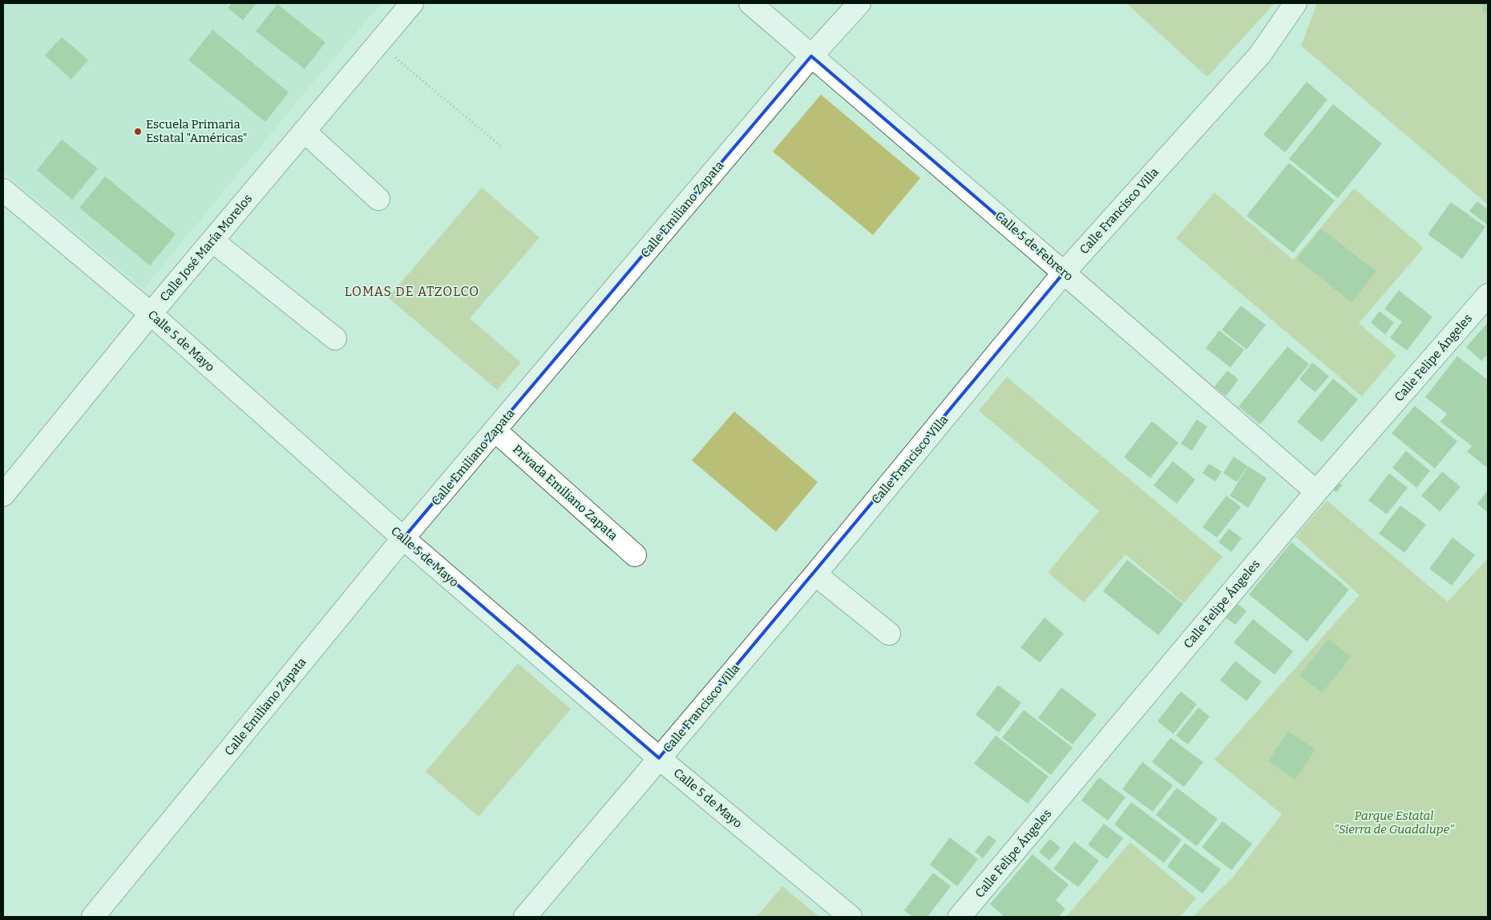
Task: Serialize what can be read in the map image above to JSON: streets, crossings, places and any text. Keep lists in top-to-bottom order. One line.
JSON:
{"streets":{"street":["Calle Emiliano Zapata","Calle Francisco Villa","Calle 5 de Febrero","Calle José María Morelos","Calle 5 de Mayo","Calle Felipe Ángeles","Privada Emiliano Zapata"]},"crossings":[["Calle Emiliano Zapata","Calle 5 de Febrero"],["Calle Emiliano Zapata","Calle 5 de Mayo"],["Calle Emiliano Zapata","Privada Emiliano Zapata"],["Calle Francisco Villa","Calle 5 de Febrero"],["Calle Francisco Villa","Calle 5 de Mayo"],["Calle 5 de Febrero","Calle Felipe Ángeles"],["Calle José María Morelos","Calle 5 de Mayo"]],"districts":["LOMAS DE ATZOLCO"],"parks":["Parque Estatal \"Sierra de Guadalupe\""],"places":["Escuela Primaria Estatal \"Américas\""]}
